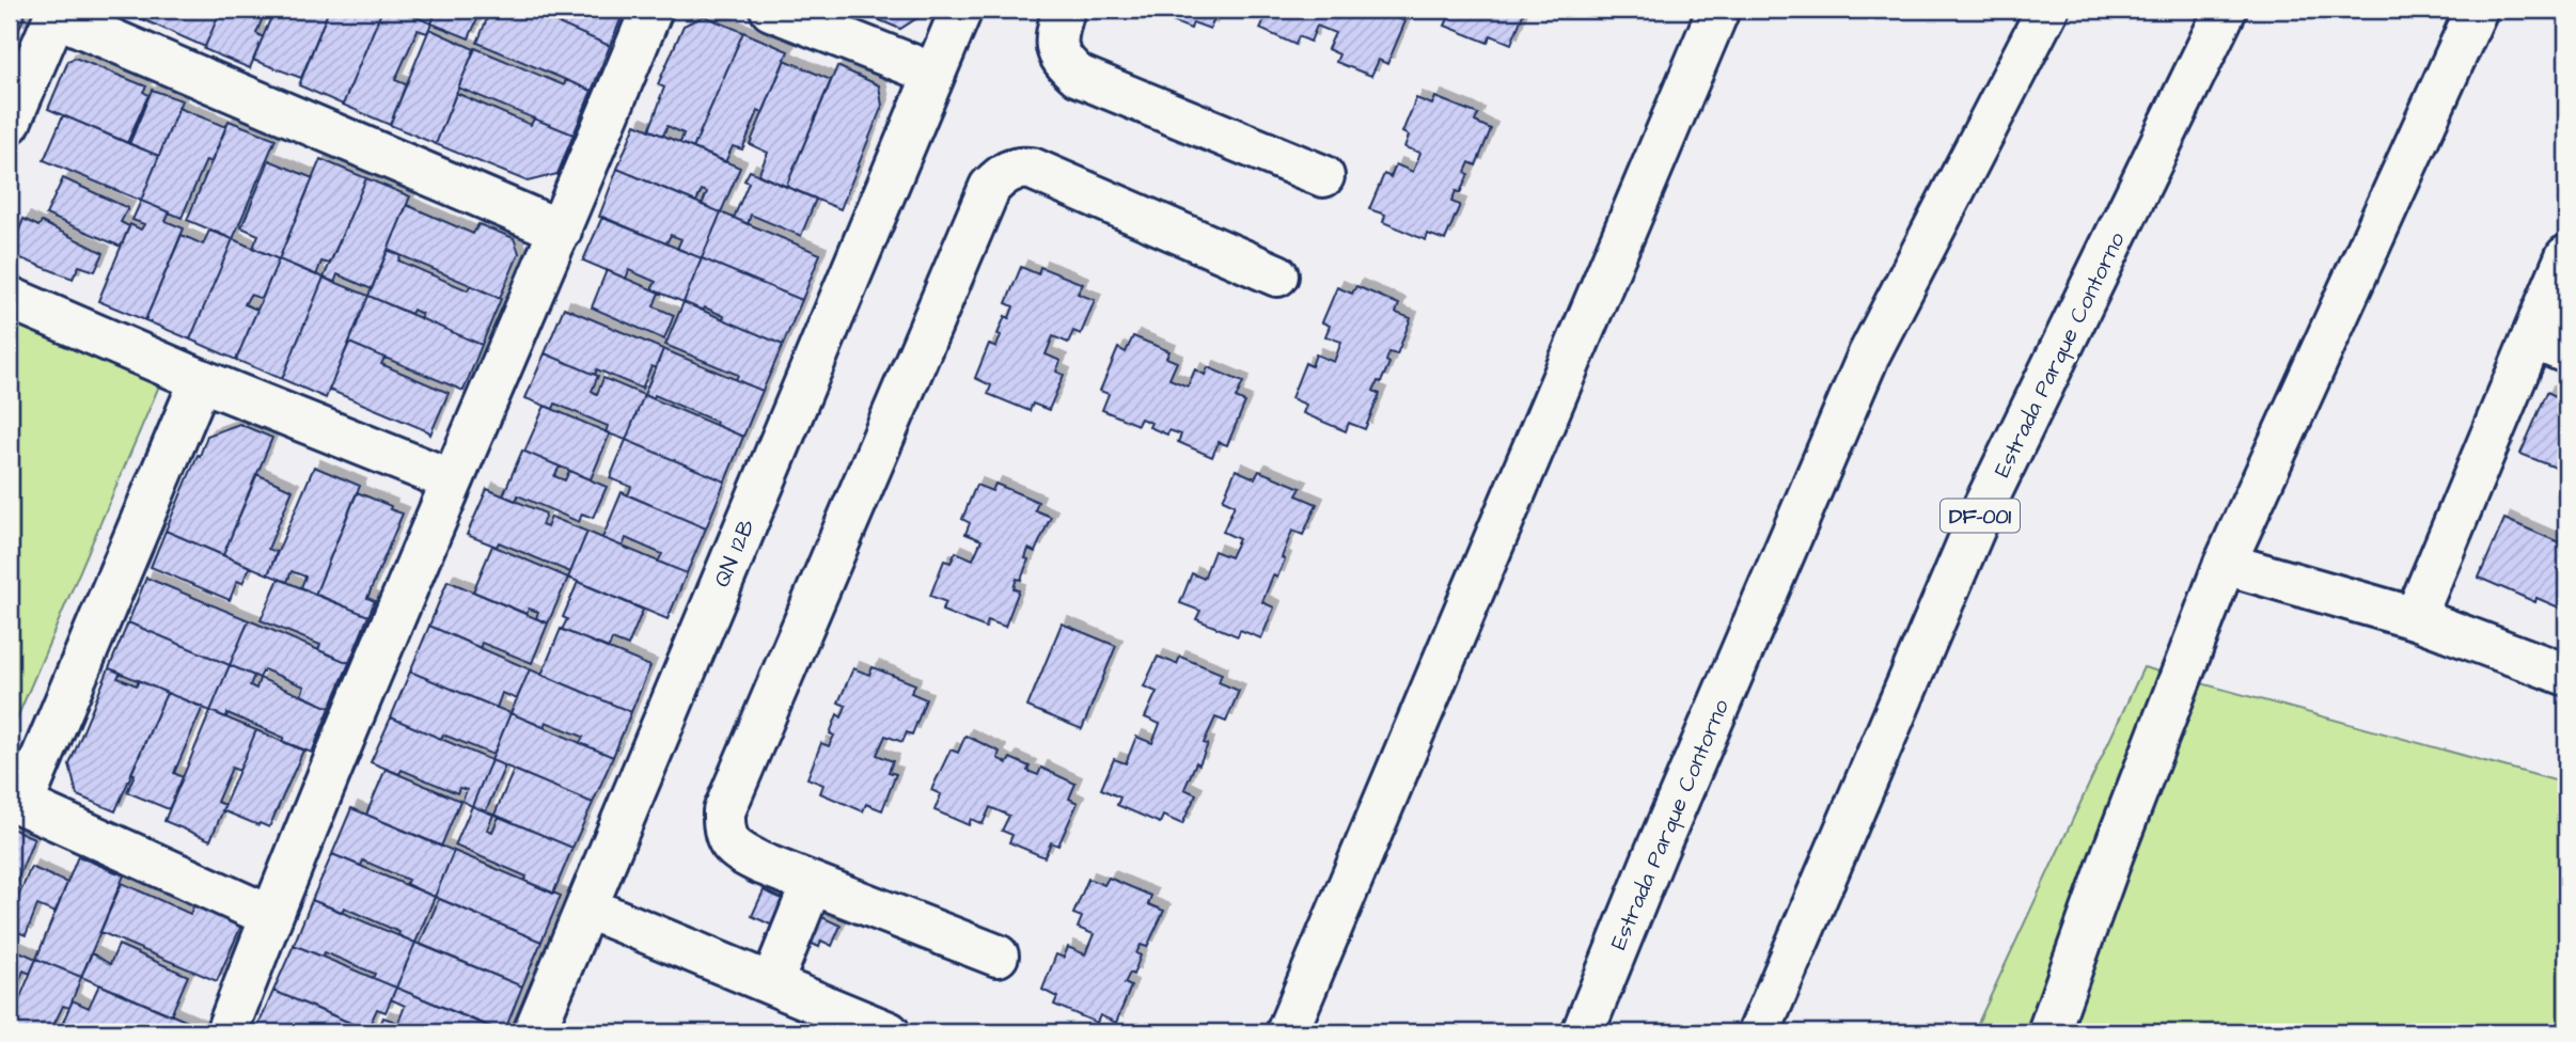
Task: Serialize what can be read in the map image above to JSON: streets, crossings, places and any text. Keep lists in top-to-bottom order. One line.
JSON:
{"streets":{"main road":["Estrada Parque Contorno","DF-001","QN 12B"]}}
